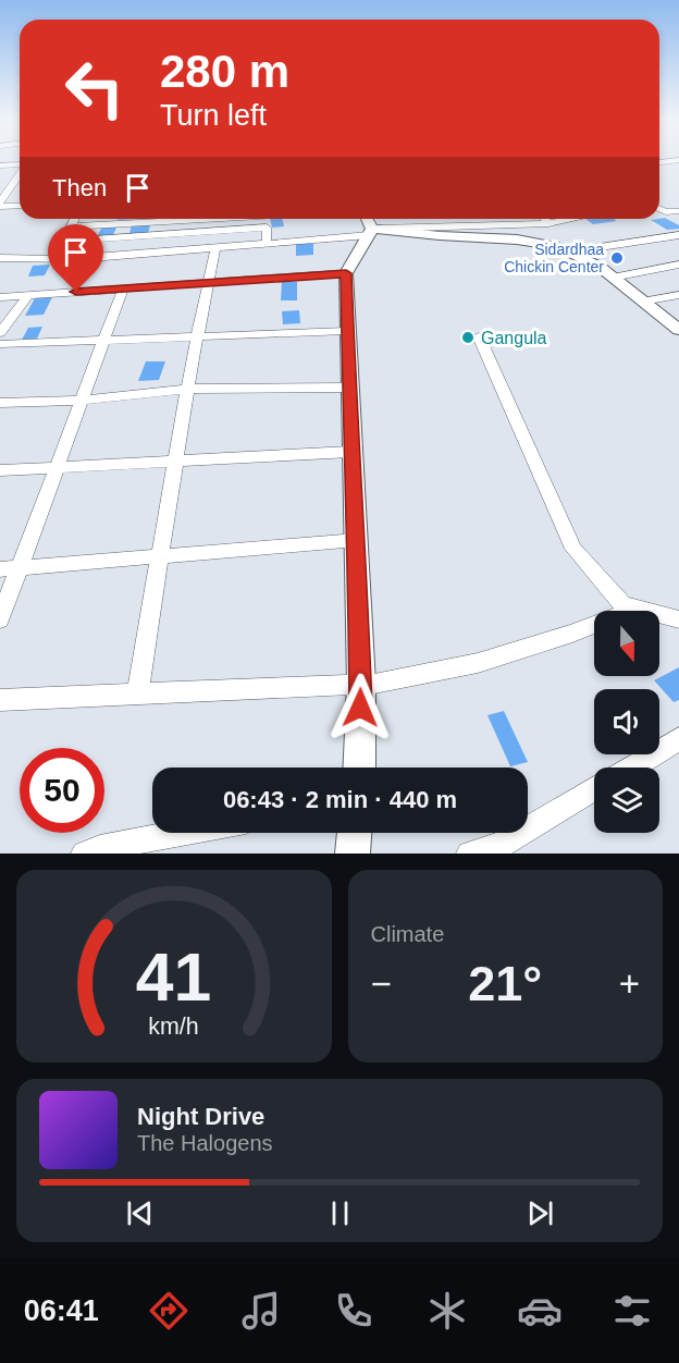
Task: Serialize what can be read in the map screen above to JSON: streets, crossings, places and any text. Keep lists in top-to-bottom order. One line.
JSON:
{"places":["Sidardhaa Chickin Center","Gangula"],"north":"bottom","page":{"turn":["280 m","Turn left"],"then":"Then","limit":"50","trip":"06:43 · 2 min · 440 m","tile":"Climate","heat":["−","21°","+"],"song":["Night Drive","The Halogens"],"tabs":"06:41","gauge":["41","km/h"]}}
